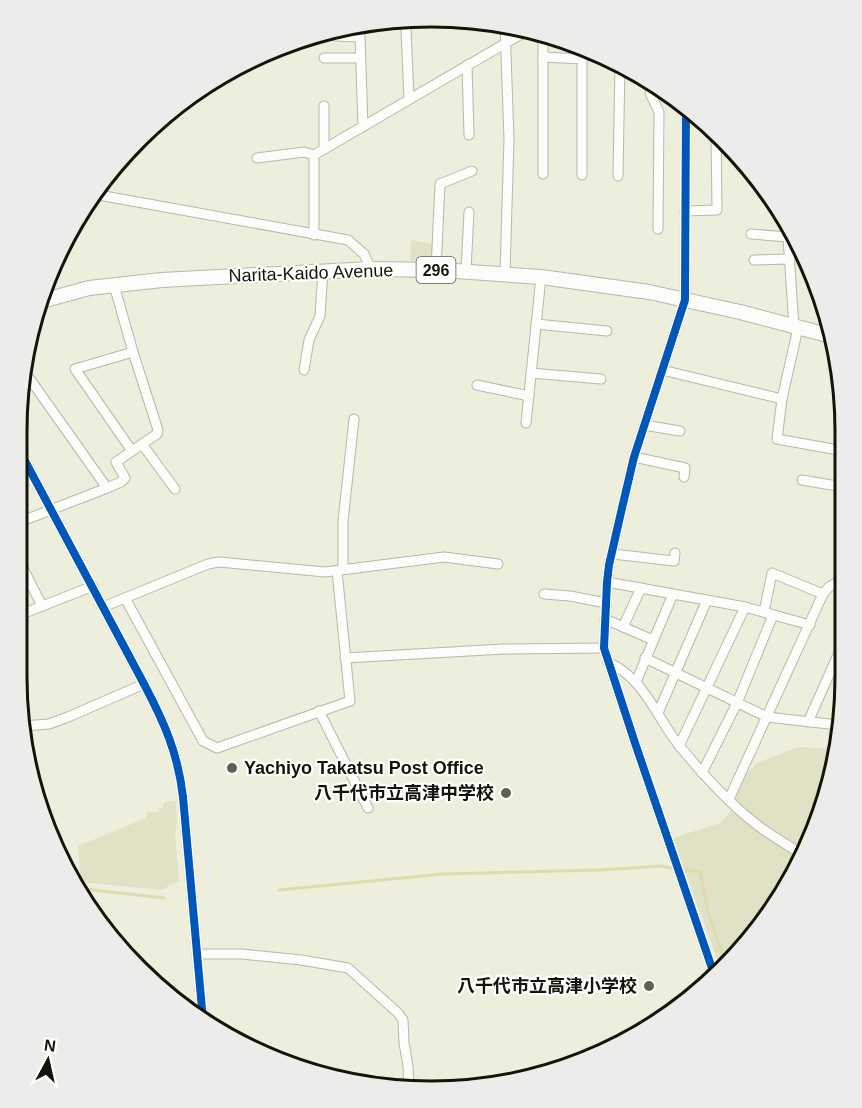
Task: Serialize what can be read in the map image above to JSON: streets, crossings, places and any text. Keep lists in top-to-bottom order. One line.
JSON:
{"streets":{"highway":["296","Narita-Kaido Avenue"]},"places":["Yachiyo Takatsu Post Office","八千代市立高津中学校","八千代市立高津小学校"],"north":"top"}
